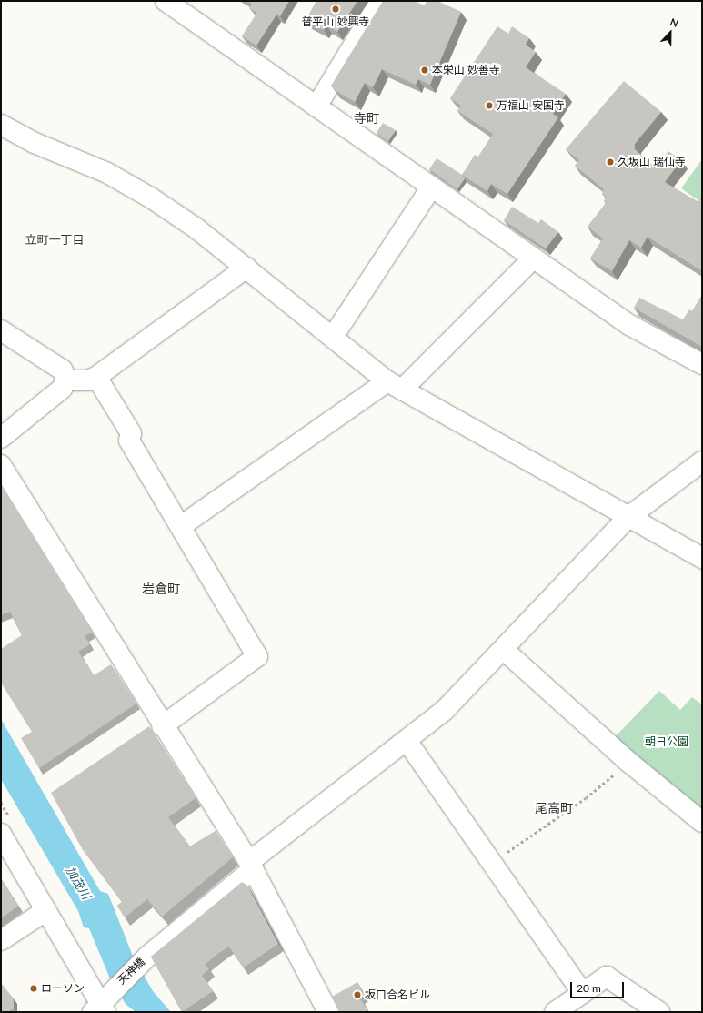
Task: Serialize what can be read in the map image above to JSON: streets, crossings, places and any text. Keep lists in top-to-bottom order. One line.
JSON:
{"streets":{"street":["天神橋"]},"districts":["寺町","立町一丁目","岩倉町","尾高町"],"water":["加茂川"],"parks":["朝日公園"],"places":["普平山 妙興寺","本栄山 妙善寺","万福山 安国寺","久坂山 瑞仙寺","ローソン","坂口合名ビル"],"scale_bar":"20 m","north":"top"}
